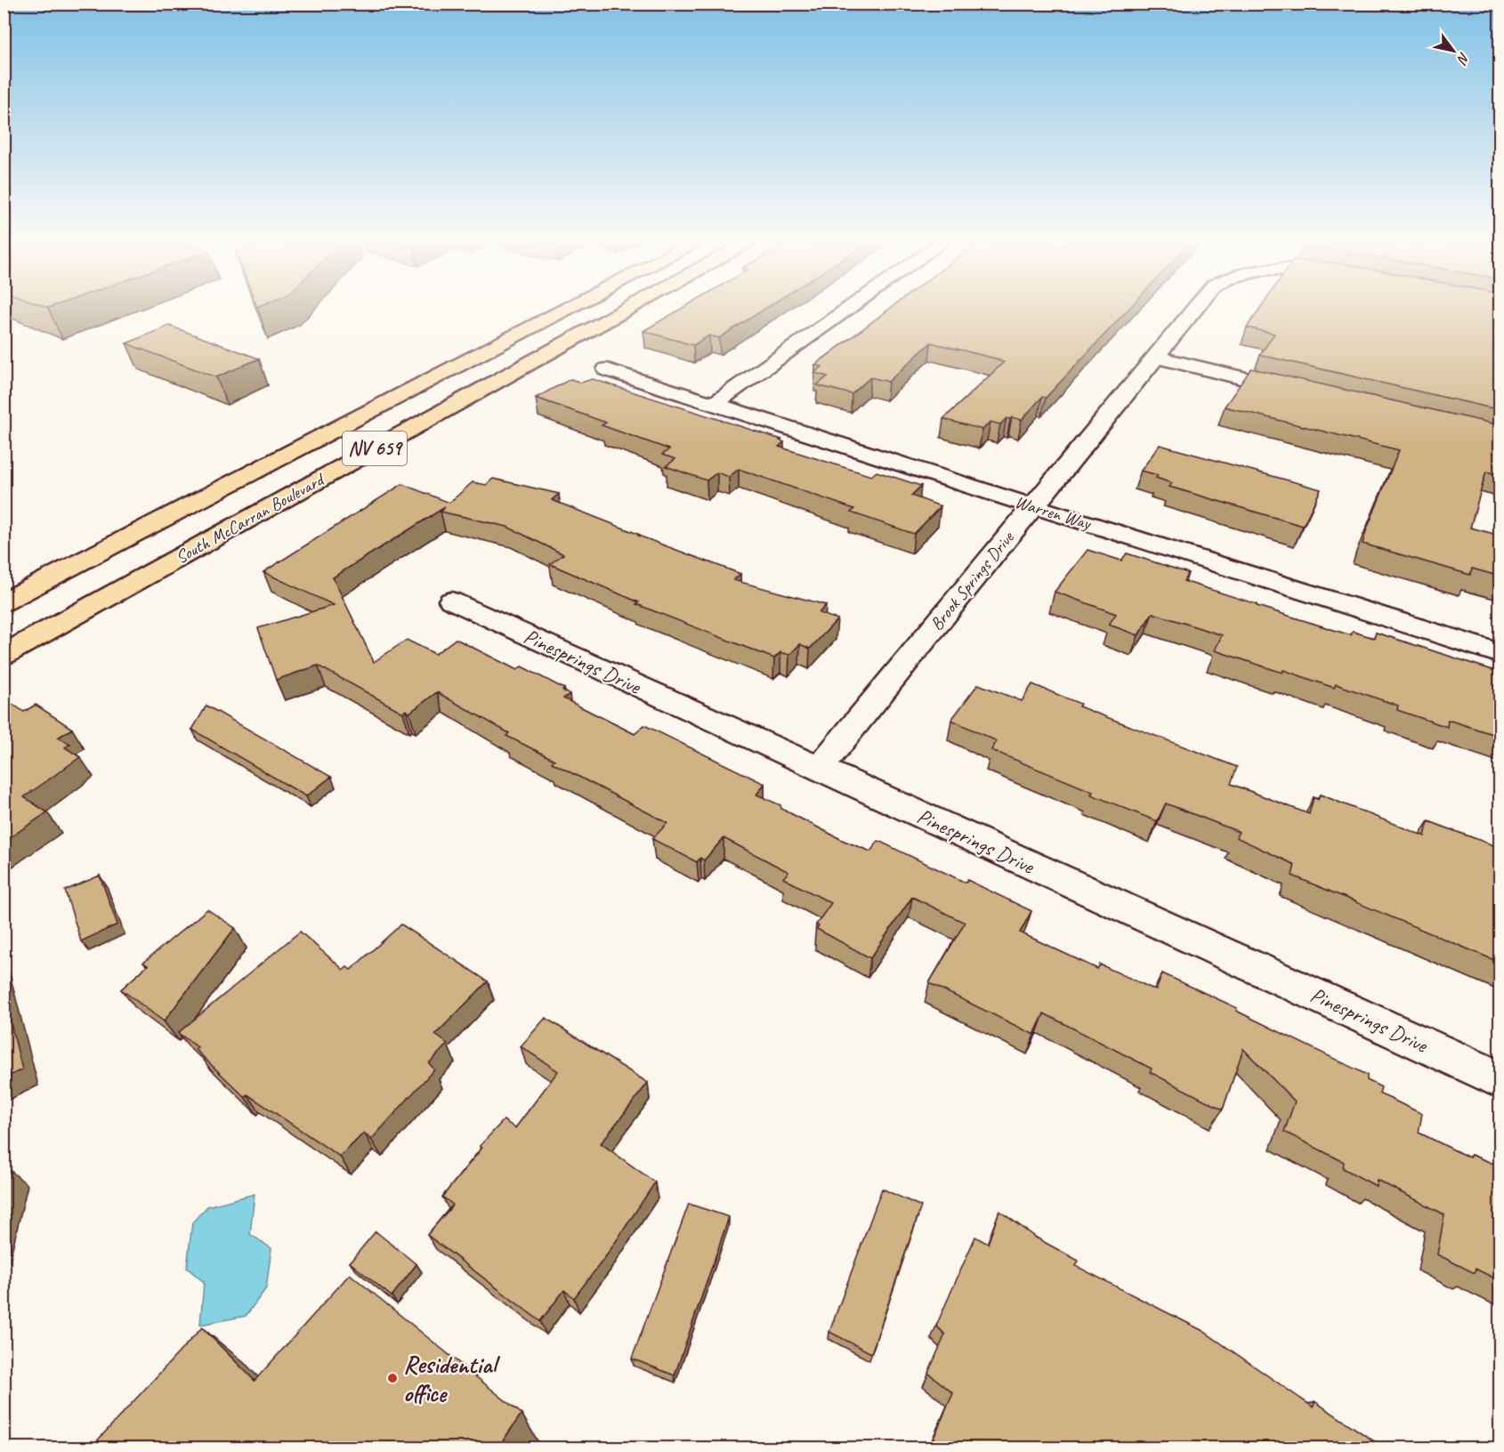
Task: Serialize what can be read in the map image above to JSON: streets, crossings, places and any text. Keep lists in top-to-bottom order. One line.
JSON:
{"streets":{"main road":["NV 659","South McCarran Boulevard"],"street":["Warren Way","Brook Springs Drive","Pinesprings Drive"]},"crossings":[["Warren Way","Brook Springs Drive"],["Brook Springs Drive","Pinesprings Drive"]],"places":["Residential office"],"north":"bottom right"}
